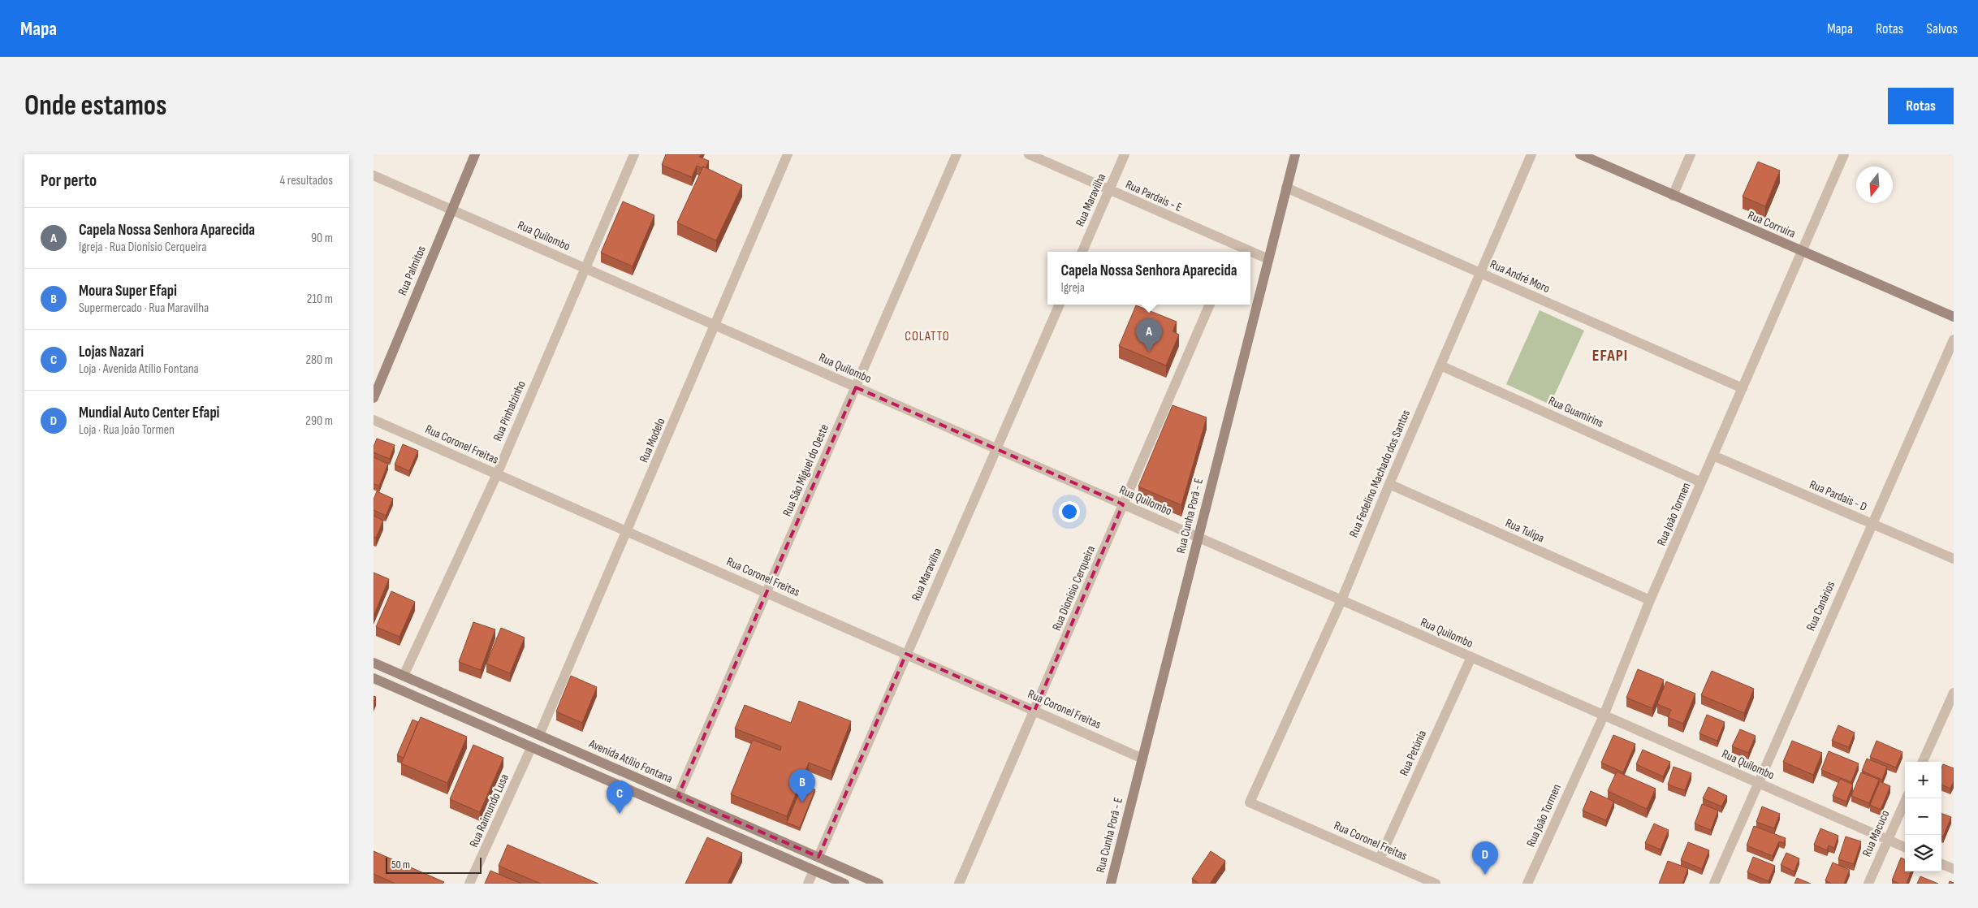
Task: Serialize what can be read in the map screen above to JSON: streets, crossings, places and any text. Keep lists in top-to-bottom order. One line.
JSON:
{"streets":{"street":["Rua Pardais - E","Rua Maravilha","Rua Corruíra","Rua Quilombo","Rua Palmitos","Rua André Moro","Rua Pinhalzinho","Rua Guamirins","Rua Modelo","Rua Coronel Freitas","Rua São Miguel do Oeste","Rua Fedelino Machado dos Santos","Rua Pardais - D","Rua João Tormen","Rua Cunha Porã - E","Rua Tulipa","Rua Dionísio Cerqueira","Rua Canários","Rua Petúnia","Avenida Atílio Fontana","Rua Raimundo Lusa","Rua Macuco"]},"crossings":[["Rua Pardais - E","Rua Maravilha"],["Rua Pardais - E","Rua Cunha Porã - E"],["Rua Maravilha","Rua Quilombo"],["Rua Maravilha","Rua Coronel Freitas"],["Rua Maravilha","Avenida Atílio Fontana"],["Rua Corruíra","Rua João Tormen"],["Rua Quilombo","Rua Palmitos"],["Rua Quilombo","Rua Pinhalzinho"],["Rua Quilombo","Rua Modelo"],["Rua Quilombo","Rua São Miguel do Oeste"],["Rua Quilombo","Rua Fedelino Machado dos Santos"],["Rua Quilombo","Rua João Tormen"],["Rua Quilombo","Rua Cunha Porã - E"],["Rua Quilombo","Rua Dionísio Cerqueira"],["Rua Quilombo","Rua Canários"],["Rua Quilombo","Rua Petúnia"],["Rua Quilombo","Rua Macuco"],["Rua André Moro","Rua Fedelino Machado dos Santos"],["Rua André Moro","Rua João Tormen"],["Rua André Moro","Rua Cunha Porã - E"],["Rua Pinhalzinho","Rua Coronel Freitas"],["Rua Pinhalzinho","Avenida Atílio Fontana"],["Rua Guamirins","Rua Fedelino Machado dos Santos"],["Rua Guamirins","Rua João Tormen"],["Rua Modelo","Rua Coronel Freitas"],["Rua Modelo","Avenida Atílio Fontana"],["Rua Coronel Freitas","Rua São Miguel do Oeste"],["Rua Coronel Freitas","Rua Fedelino Machado dos Santos"],["Rua Coronel Freitas","Rua Cunha Porã - E"],["Rua Coronel Freitas","Rua Dionísio Cerqueira"],["Rua Coronel Freitas","Rua Petúnia"],["Rua São Miguel do Oeste","Avenida Atílio Fontana"],["Rua Fedelino Machado dos Santos","Rua Tulipa"],["Rua Pardais - D","Rua João Tormen"],["Rua Pardais - D","Rua Canários"],["Rua João Tormen","Rua Tulipa"]],"districts":["COLATTO","EFAPI"],"scale_bar":"50 m","north":"bottom","page":{"header":"Mapa","nav":["Mapa","Rotas","Salvos"],"buttons":"Rotas","title":"Onde estamos","heading":["Por perto","4 resultados"],"list":[{"mark":"A","name":"Capela Nossa Senhora Aparecida","note":"Igreja · Rua Dionísio Cerqueira","value":"90 m"},{"mark":"B","name":"Moura Super Efapi","note":"Supermercado · Rua Maravilha","value":"210 m"},{"mark":"C","name":"Lojas Nazari","note":"Loja · Avenida Atílio Fontana","value":"280 m"},{"mark":"D","name":"Mundial Auto Center Efapi","note":"Loja · Rua João Tormen","value":"290 m"}],"popup":["Capela Nossa Senhora Aparecida","Igreja"],"pins":["A","B","C","D"],"map_buttons":["+","−"],"scale":"50 m"}}
